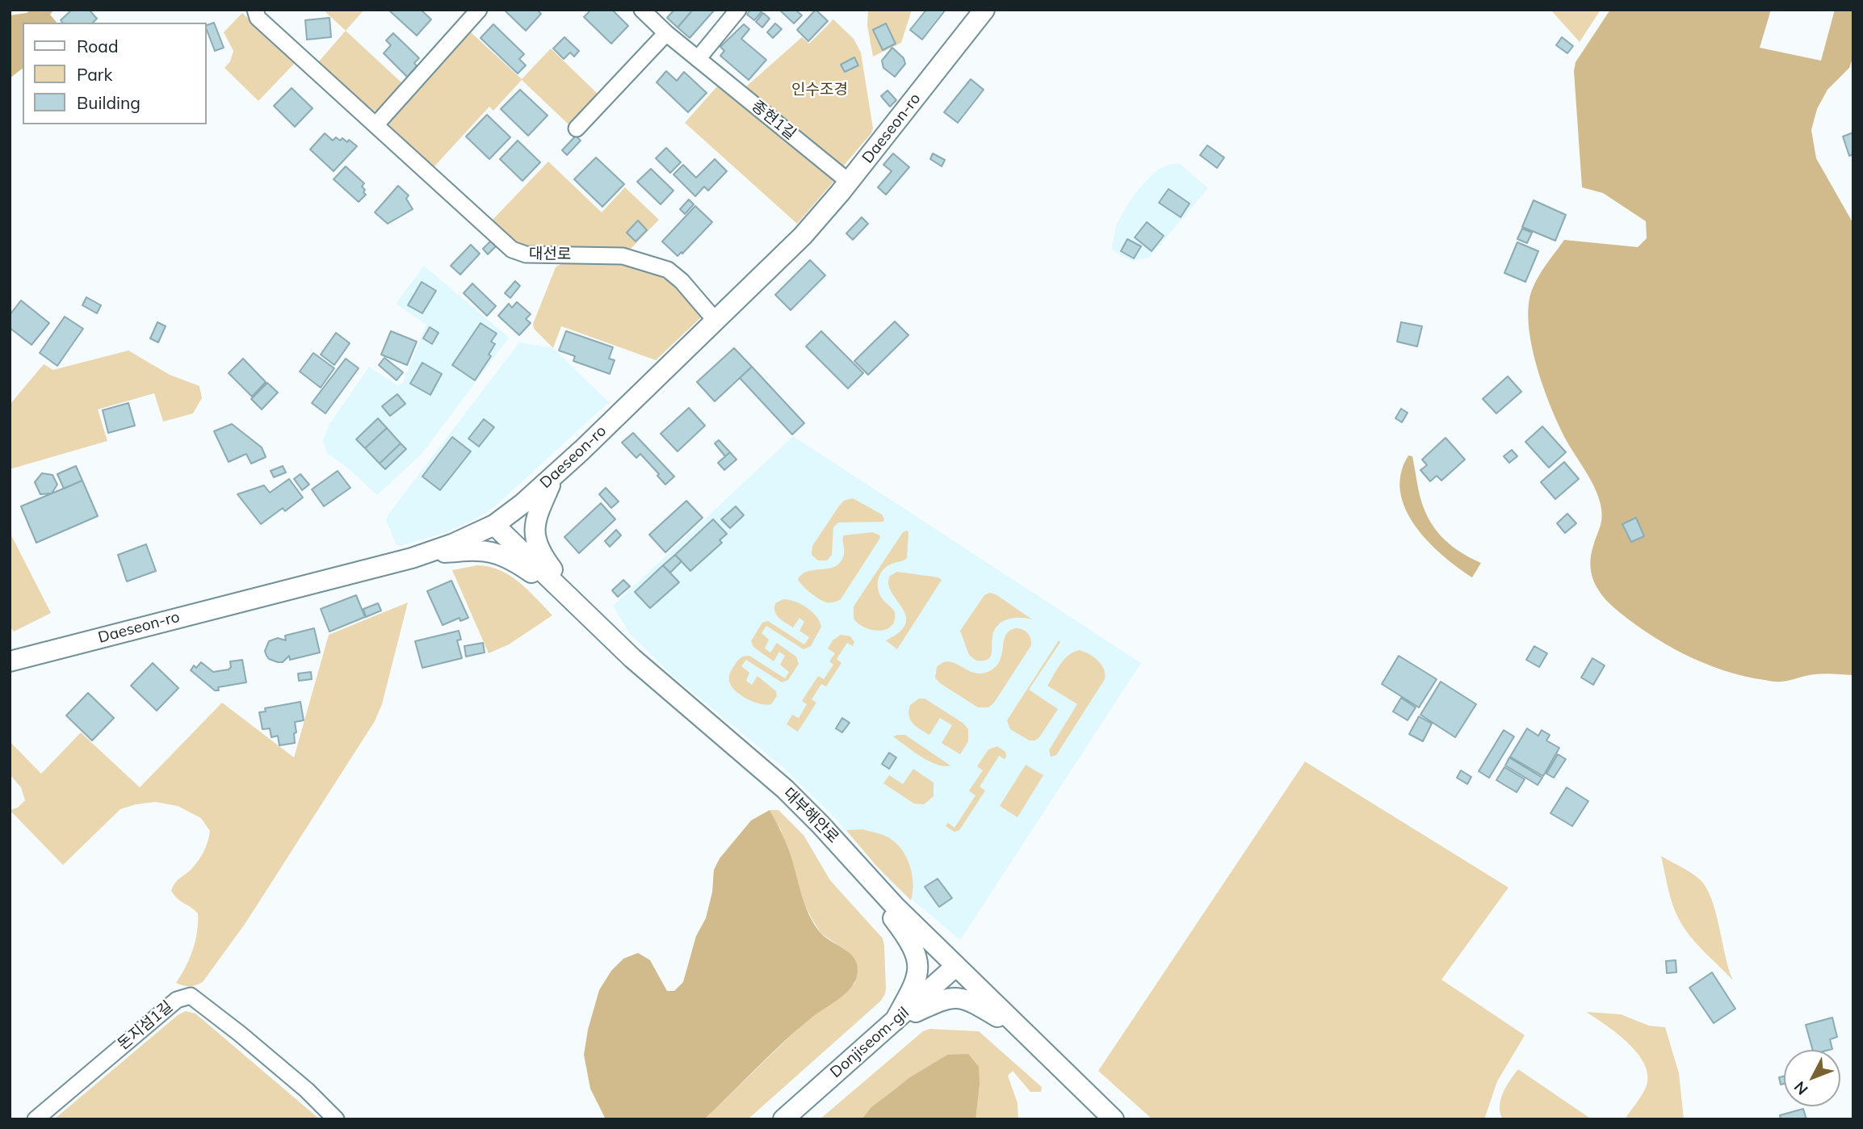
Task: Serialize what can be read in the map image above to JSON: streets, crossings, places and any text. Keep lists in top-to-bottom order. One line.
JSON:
{"streets":{"street":["종현1길","Daeseon-ro","대선로","대부해안로","돈지섬1길","Donjiseom-gil"]},"crossings":[["종현1길","Daeseon-ro"],["Daeseon-ro","대선로"],["Daeseon-ro","대부해안로"],["대부해안로","Donjiseom-gil"]],"parks":["인수조경"],"legend":["Road","Park","Building"],"north":"bottom left"}
